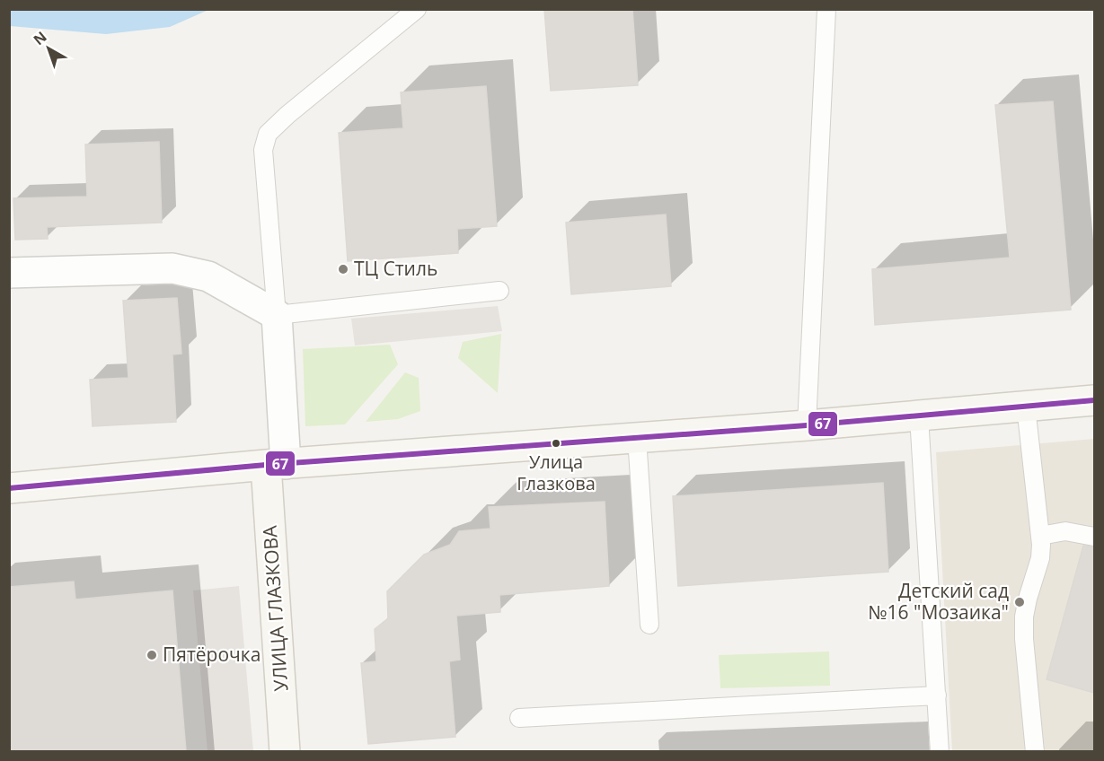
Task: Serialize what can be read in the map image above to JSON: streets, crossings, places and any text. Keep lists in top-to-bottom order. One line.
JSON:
{"streets":{"street":["УЛИЦА ГЛАЗКОВА"]},"places":["ТЦ Стиль","Улица Глазкова","Детский сад №16 \"Мозаика\"","Пятёрочка"],"lines":["transit line 67"],"north":"top left"}
